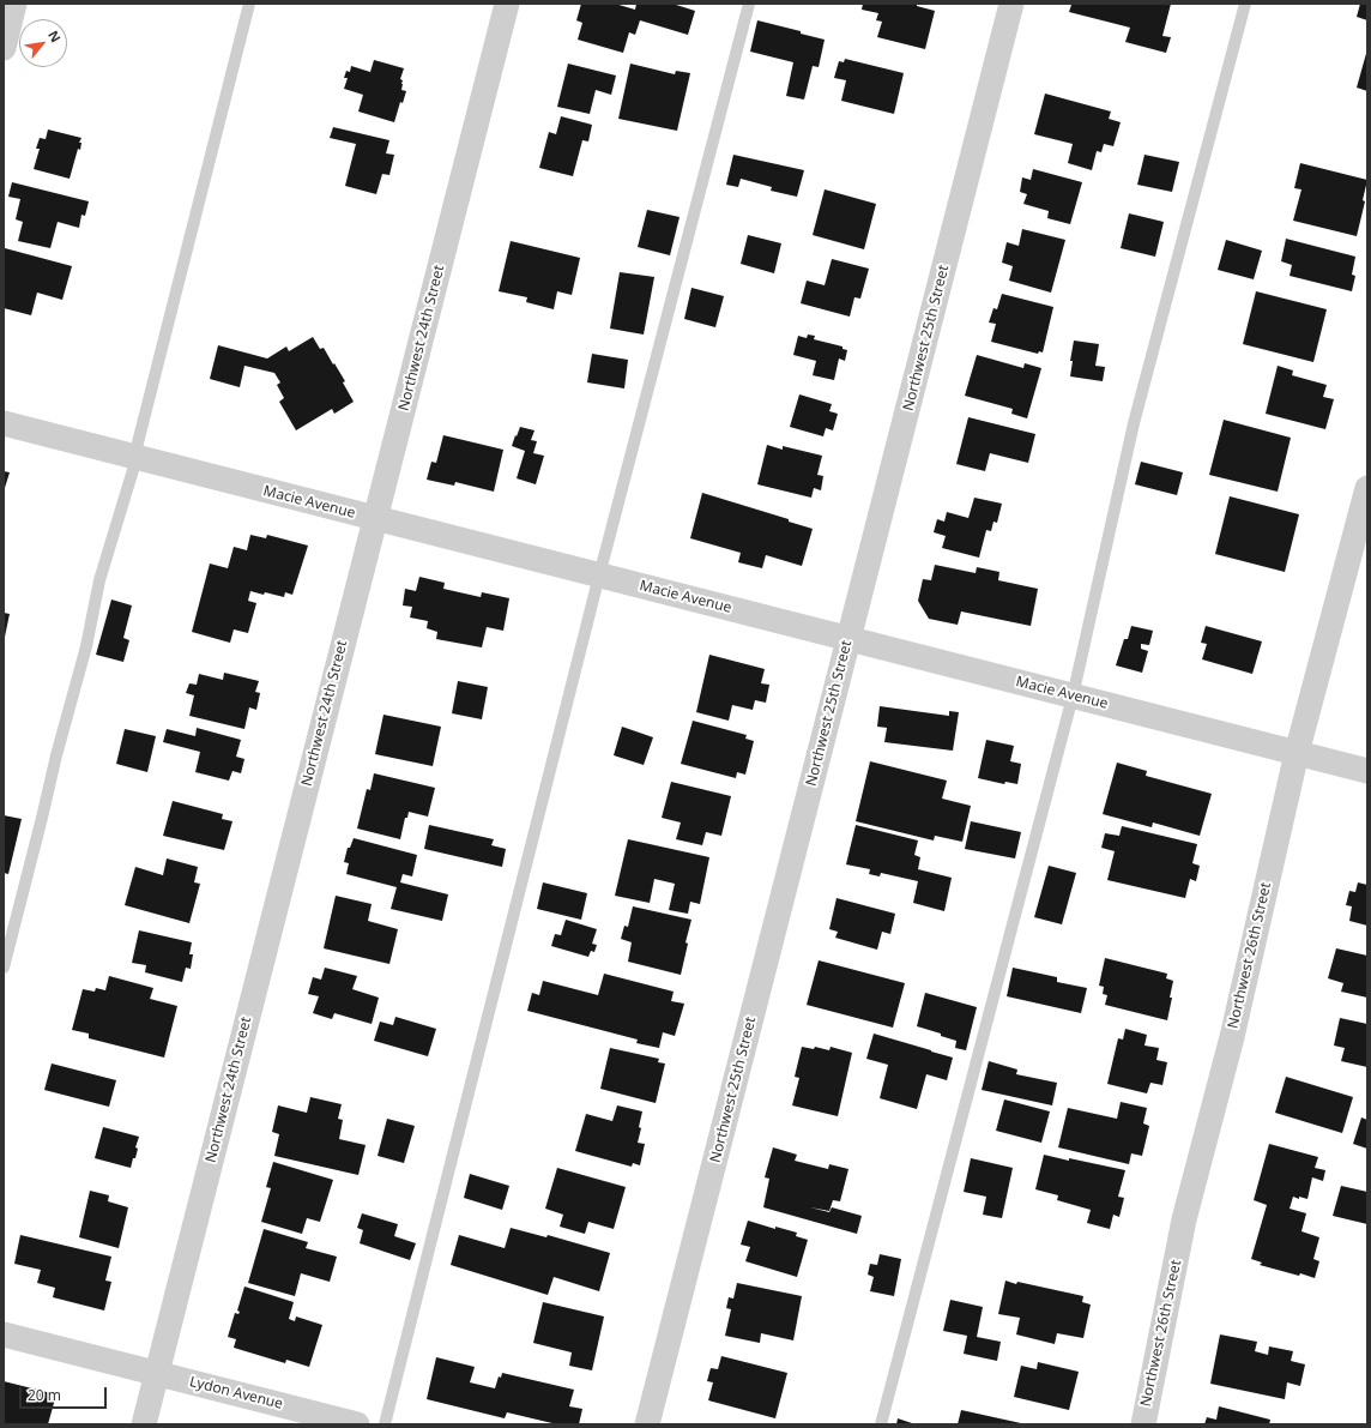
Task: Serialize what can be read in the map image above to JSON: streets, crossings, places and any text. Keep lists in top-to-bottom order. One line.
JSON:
{"streets":{"street":["Northwest 24th Street","Northwest 25th Street","Macie Avenue","Northwest 26th Street","Lydon Avenue"]},"crossings":[["Northwest 24th Street","Macie Avenue"],["Northwest 24th Street","Lydon Avenue"],["Northwest 25th Street","Macie Avenue"],["Macie Avenue","Northwest 26th Street"]],"scale_bar":"20 m","north":"top right"}
